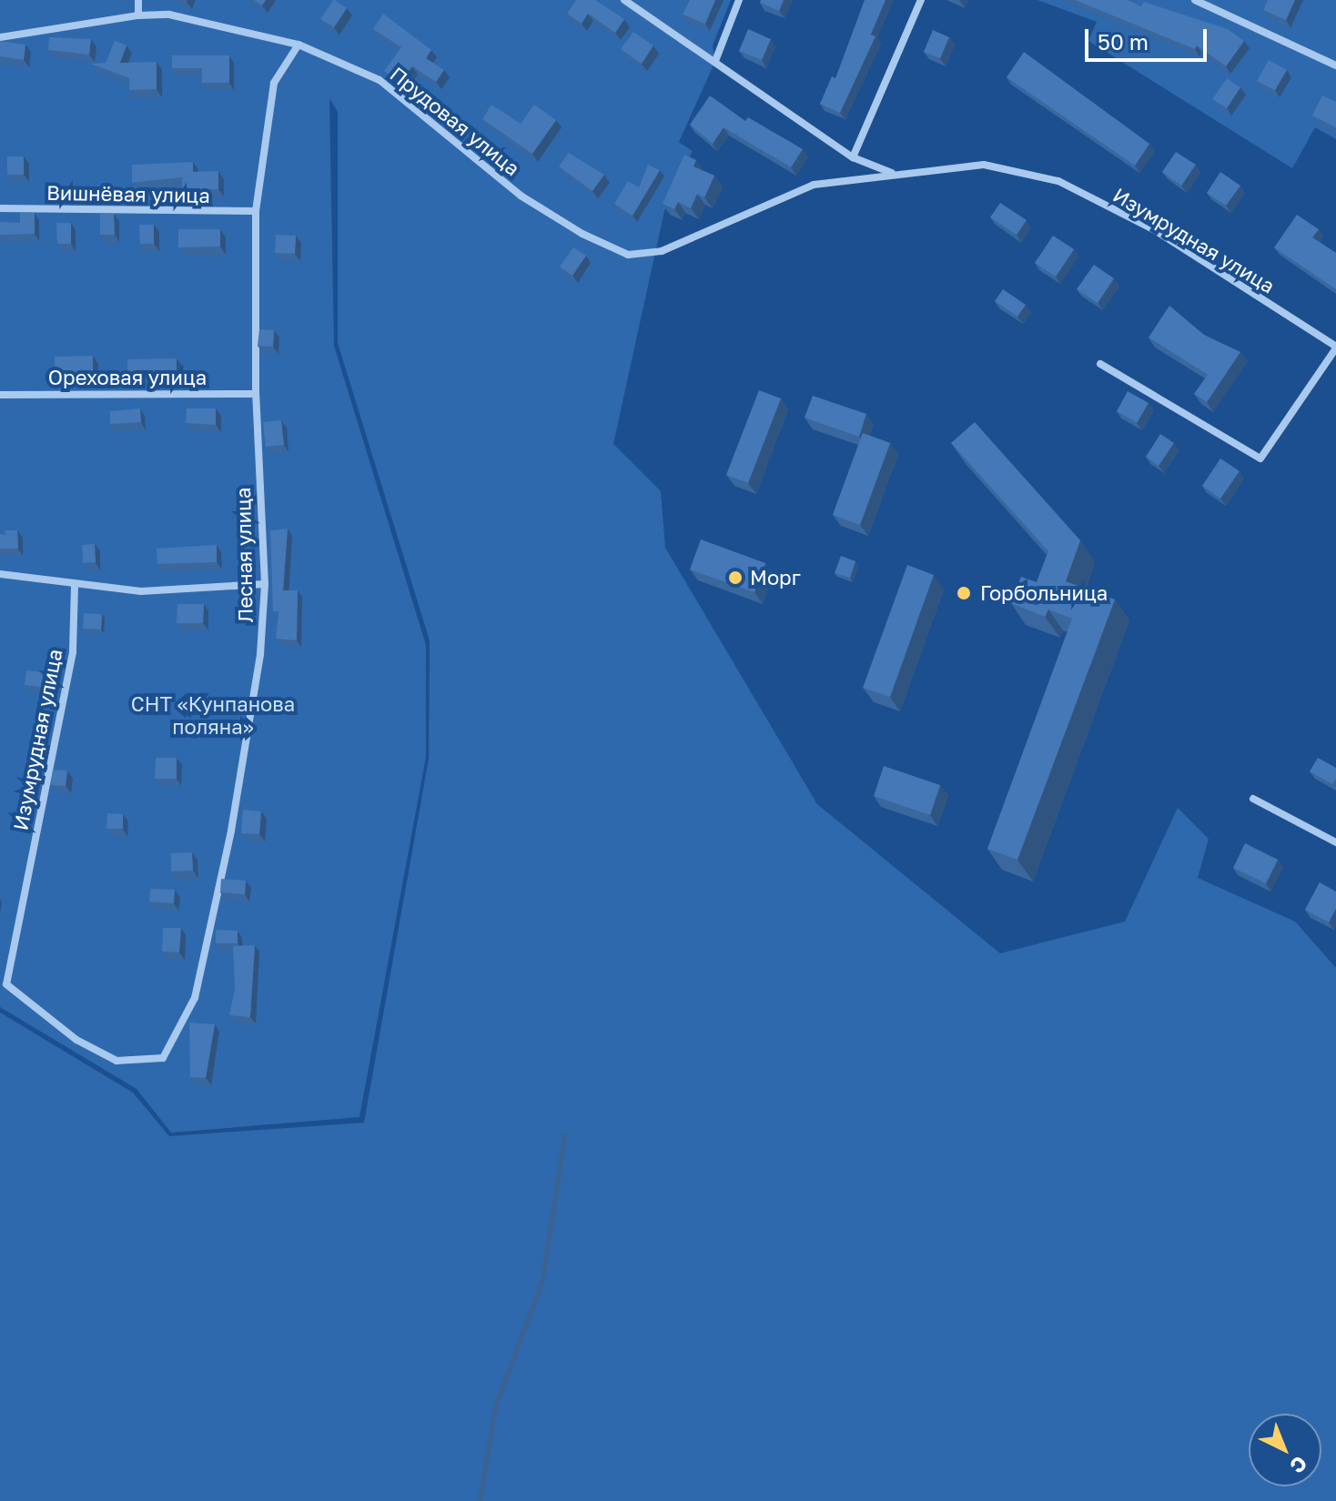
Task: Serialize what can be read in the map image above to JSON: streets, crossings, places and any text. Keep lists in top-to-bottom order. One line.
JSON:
{"streets":{"street":["Прудовая улица","Вишнёвая улица","Изумрудная улица","Ореховая улица","Лесная улица"]},"crossings":[["Прудовая улица","Изумрудная улица"],["Прудовая улица","Лесная улица"],["Вишнёвая улица","Лесная улица"],["Изумрудная улица","Лесная улица"],["Ореховая улица","Лесная улица"]],"parks":["СНТ «Кунпанова поляна»"],"places":["Морг","Горбольница"],"scale_bar":"50 m","north":"bottom right"}
